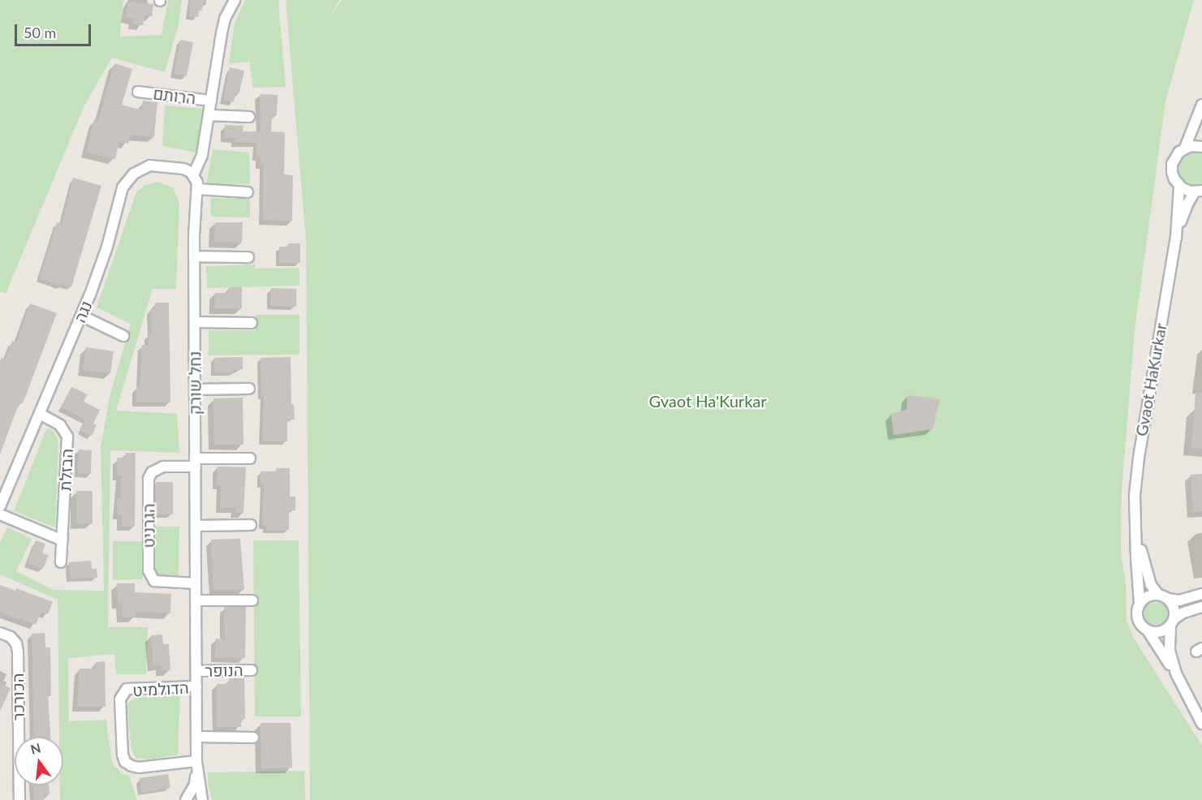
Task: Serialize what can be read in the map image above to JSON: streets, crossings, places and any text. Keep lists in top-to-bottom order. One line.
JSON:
{"streets":{"street":["הרותם","נגה","Gvaot HaKurkar","נחל שורק","הבזלת","הגרניט","הנופר","הדולמיט","הכורכר"]},"crossings":[["נגה","נחל שורק"],["נגה","הבזלת"],["נחל שורק","הגרניט"],["נחל שורק","הנופר"],["נחל שורק","הדולמיט"]],"parks":["Gvaot Ha'Kurkar"],"scale_bar":"50 m","north":"top"}
